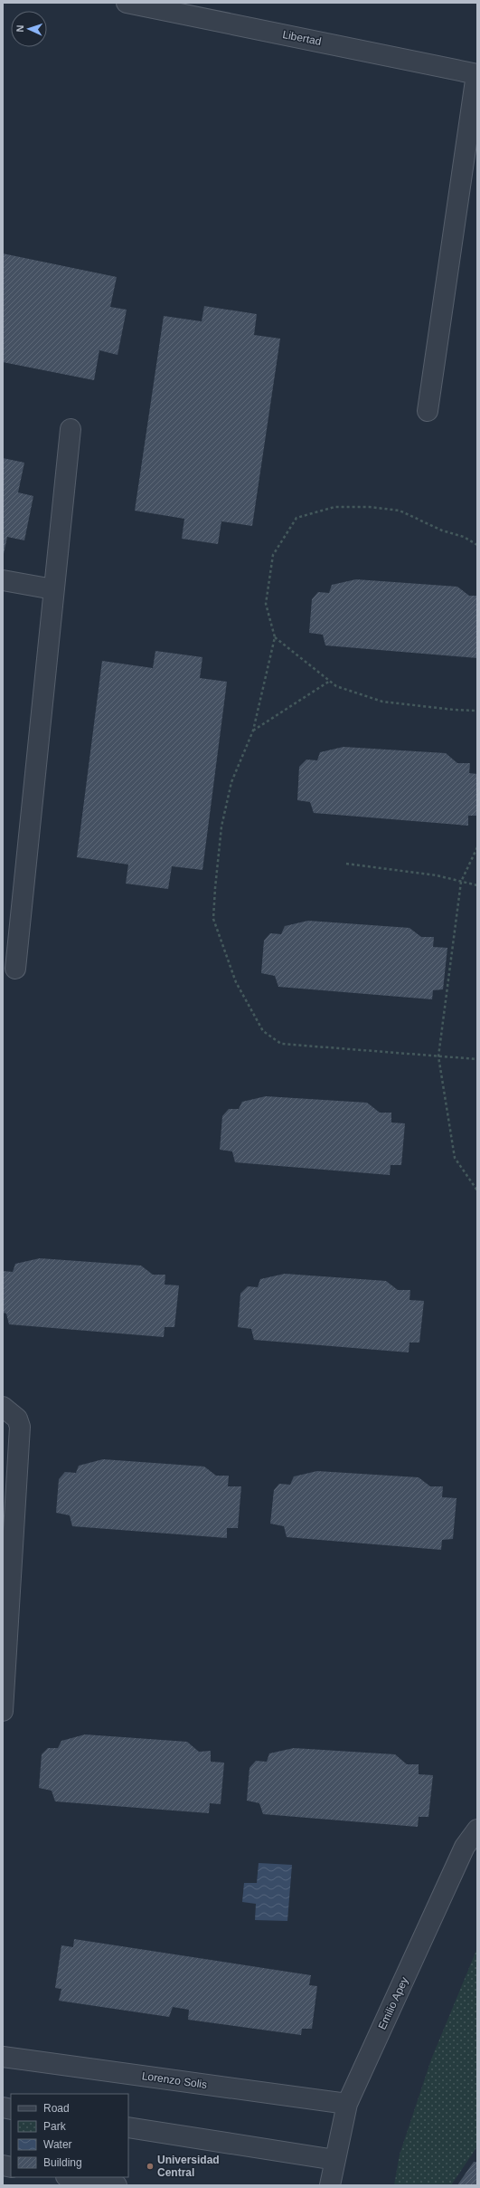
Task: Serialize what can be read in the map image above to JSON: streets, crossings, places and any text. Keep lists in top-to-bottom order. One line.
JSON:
{"streets":{"street":["Libertad","Emilio Apey","Lorenzo Solis"]},"crossings":[["Emilio Apey","Lorenzo Solis"]],"places":["Universidad Central"],"legend":["Road","Park","Water","Building"],"north":"left"}
